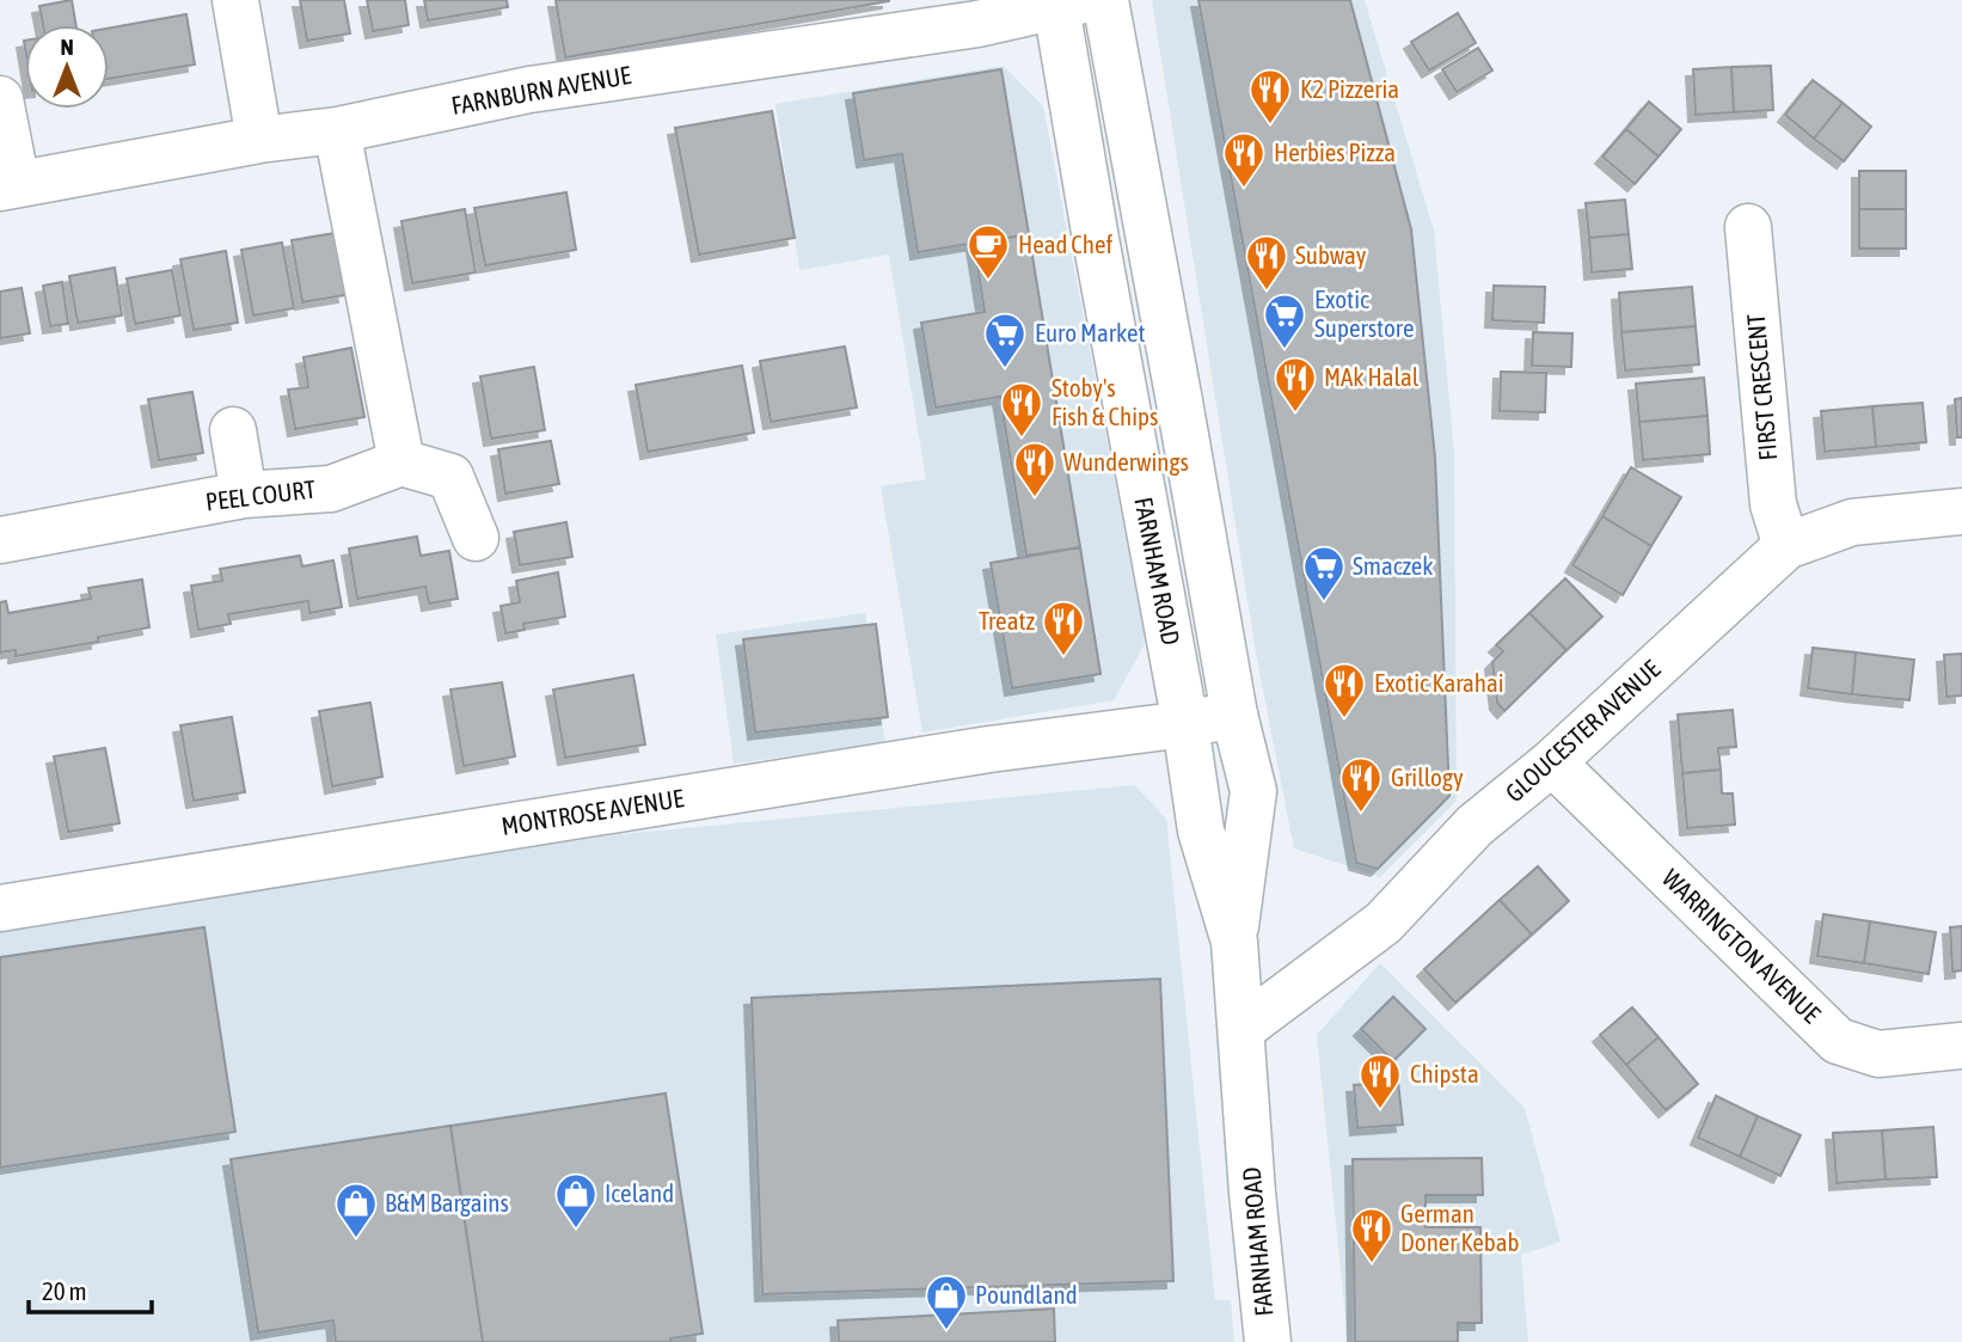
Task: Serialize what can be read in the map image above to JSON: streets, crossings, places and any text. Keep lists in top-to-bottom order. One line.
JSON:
{"streets":{"street":["FARNBURN AVENUE","FIRST CRESCENT","PEEL COURT","FARNHAM ROAD","GLOUCESTER AVENUE","MONTROSE AVENUE","WARRINGTON AVENUE"]},"crossings":[["FARNBURN AVENUE","FARNHAM ROAD"],["FIRST CRESCENT","GLOUCESTER AVENUE"],["FARNHAM ROAD","GLOUCESTER AVENUE"],["FARNHAM ROAD","MONTROSE AVENUE"],["GLOUCESTER AVENUE","WARRINGTON AVENUE"]],"places":{"restaurant":["K2 Pizzeria","Herbies Pizza","Subway","MAk Halal","Stoby's Fish & Chips","Wunderwings","Treatz","Exotic Karahai","Grillogy","Chipsta","German Doner Kebab"],"cafe":["Head Chef"],"supermarket":["Exotic Superstore","Euro Market","Smaczek"],"shop":["Iceland","B&M Bargains","Poundland"]},"scale_bar":"20 m","north":"top"}
